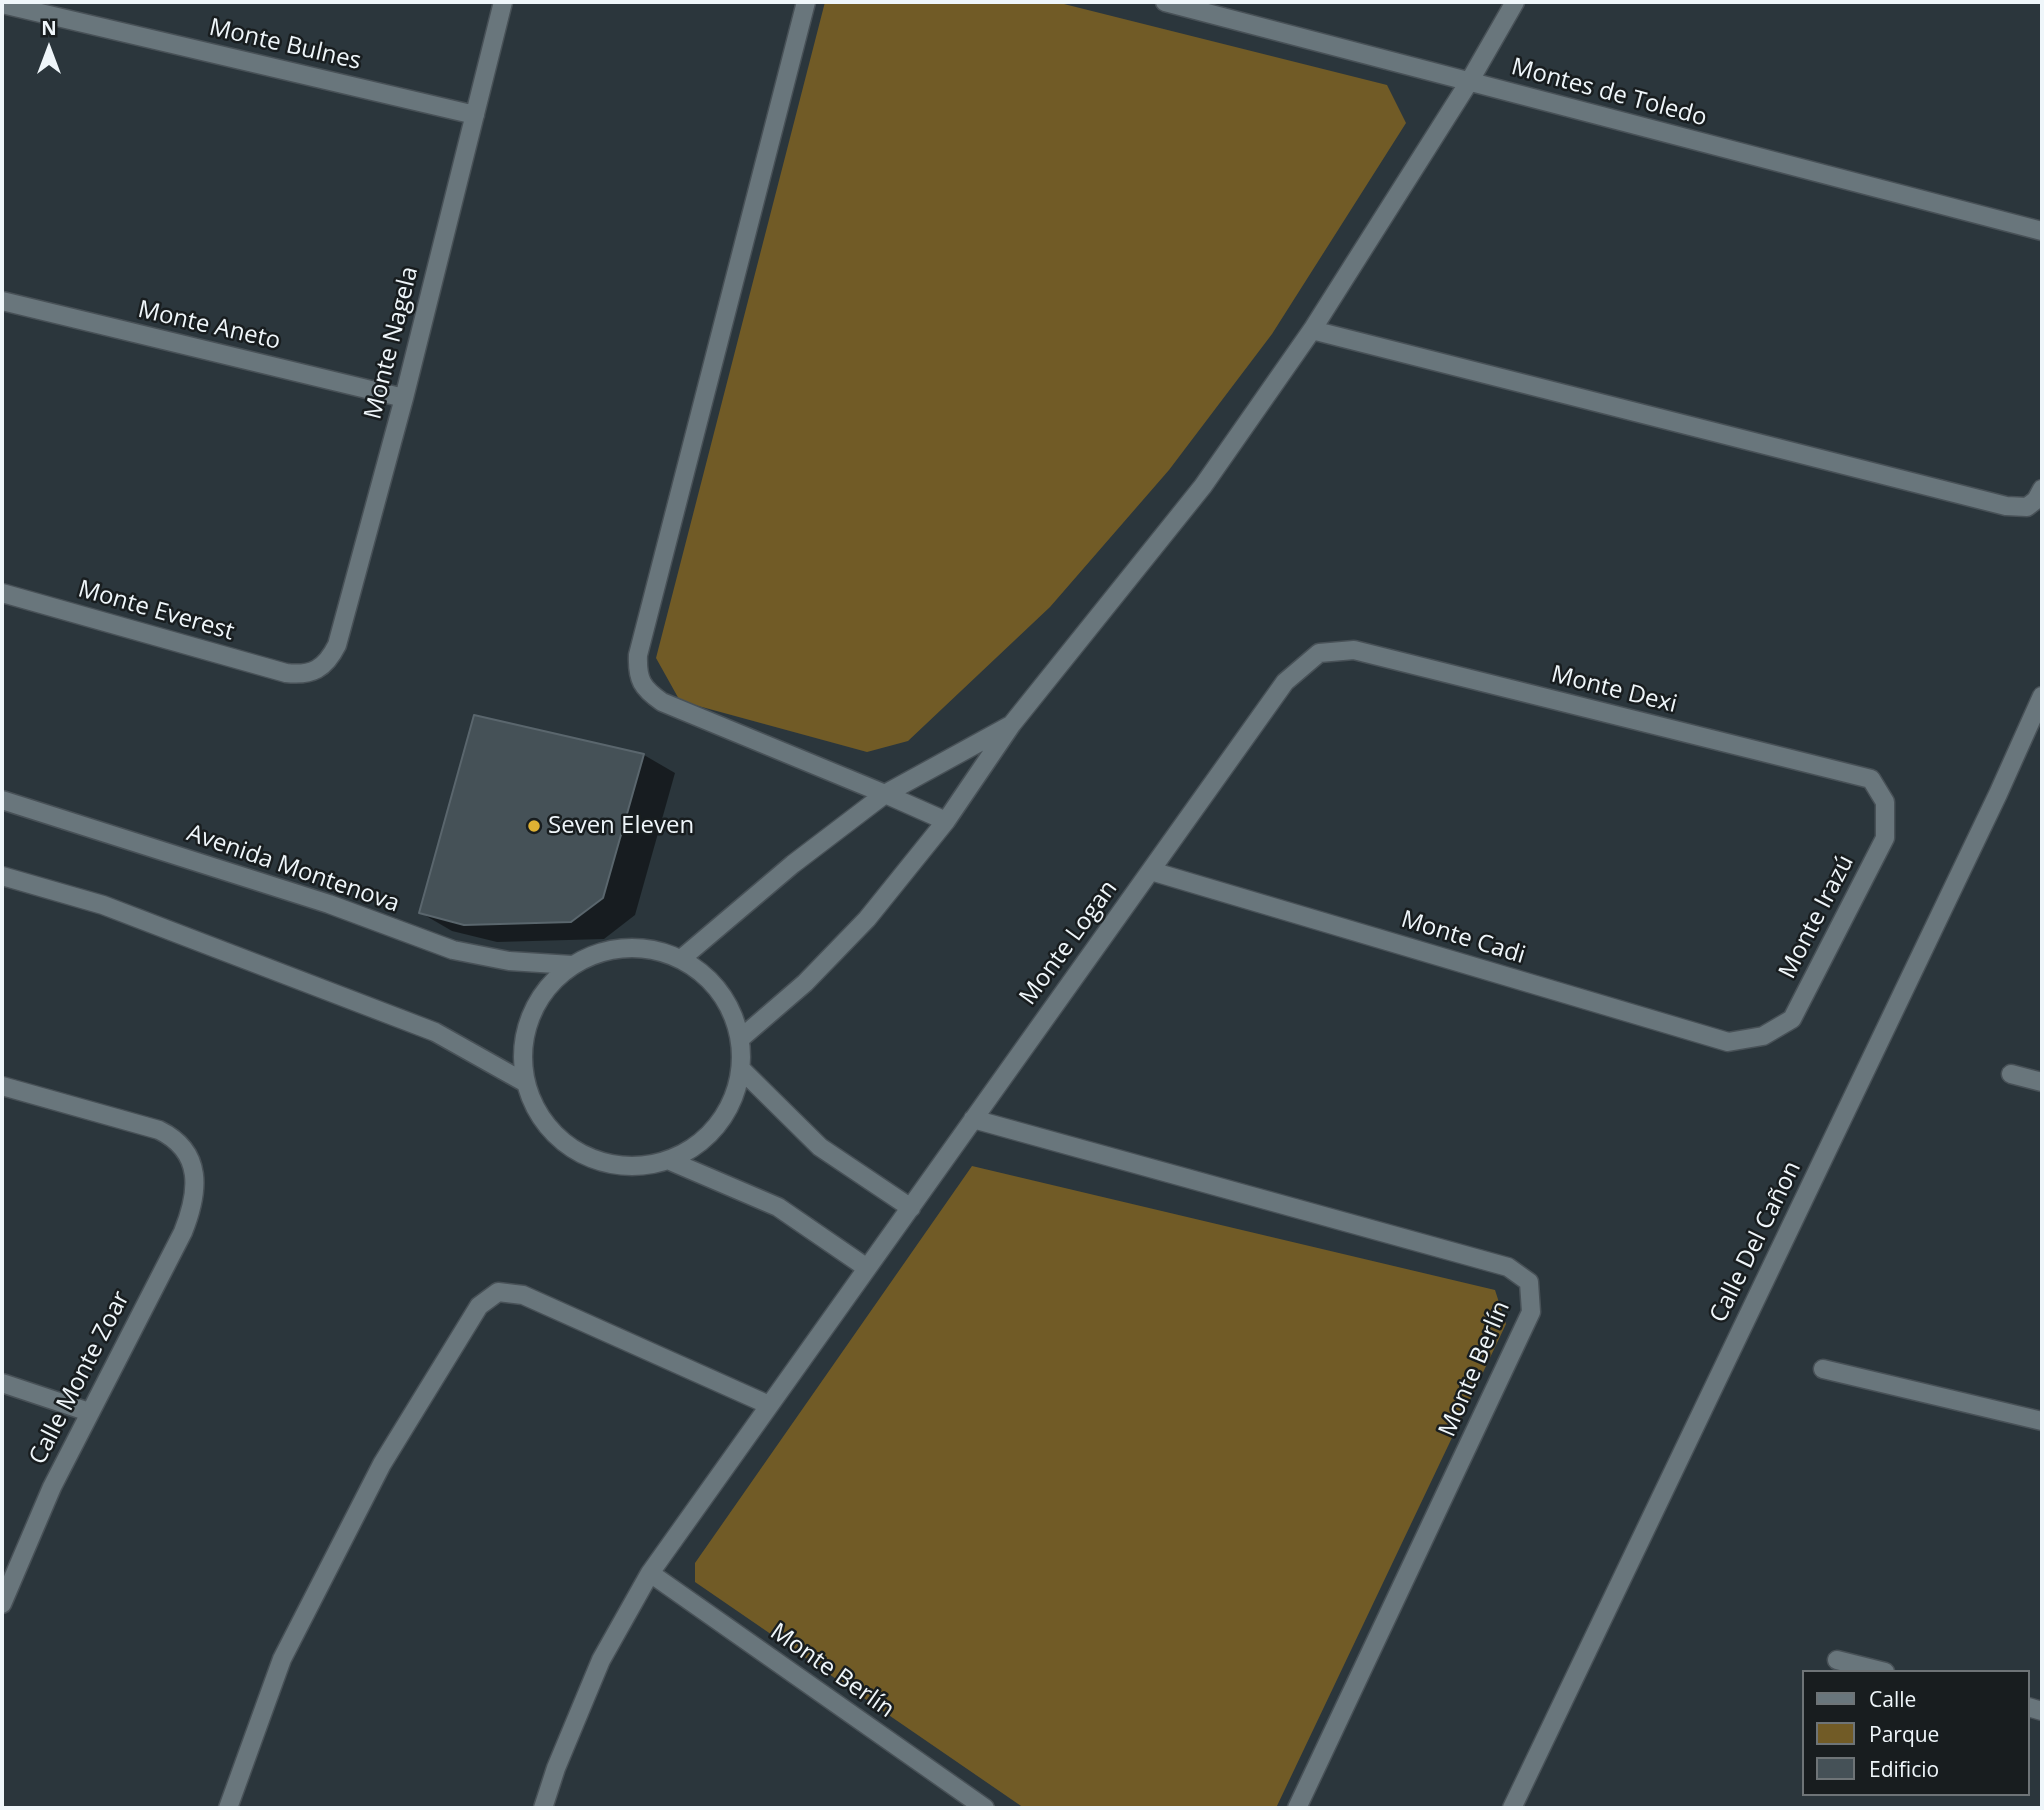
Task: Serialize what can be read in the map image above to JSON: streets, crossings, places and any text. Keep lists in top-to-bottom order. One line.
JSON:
{"streets":{"street":["Monte Bulnes","Montes de Toledo","Monte Aneto","Monte Nagela","Monte Everest","Monte Dexi","Avenida Montenova","Monte Irazú","Monte Cadi","Monte Logan","Calle Del Cañon","Monte Berlín","Calle Monte Zoar"]},"crossings":[["Monte Bulnes","Monte Nagela"],["Monte Aneto","Monte Nagela"],["Monte Nagela","Monte Everest"],["Monte Dexi","Monte Irazú"],["Monte Dexi","Monte Logan"],["Monte Irazú","Monte Cadi"],["Monte Cadi","Monte Logan"],["Monte Logan","Monte Berlín"]],"places":["Seven Eleven"],"legend":["Calle","Parque","Edificio"],"north":"top"}
